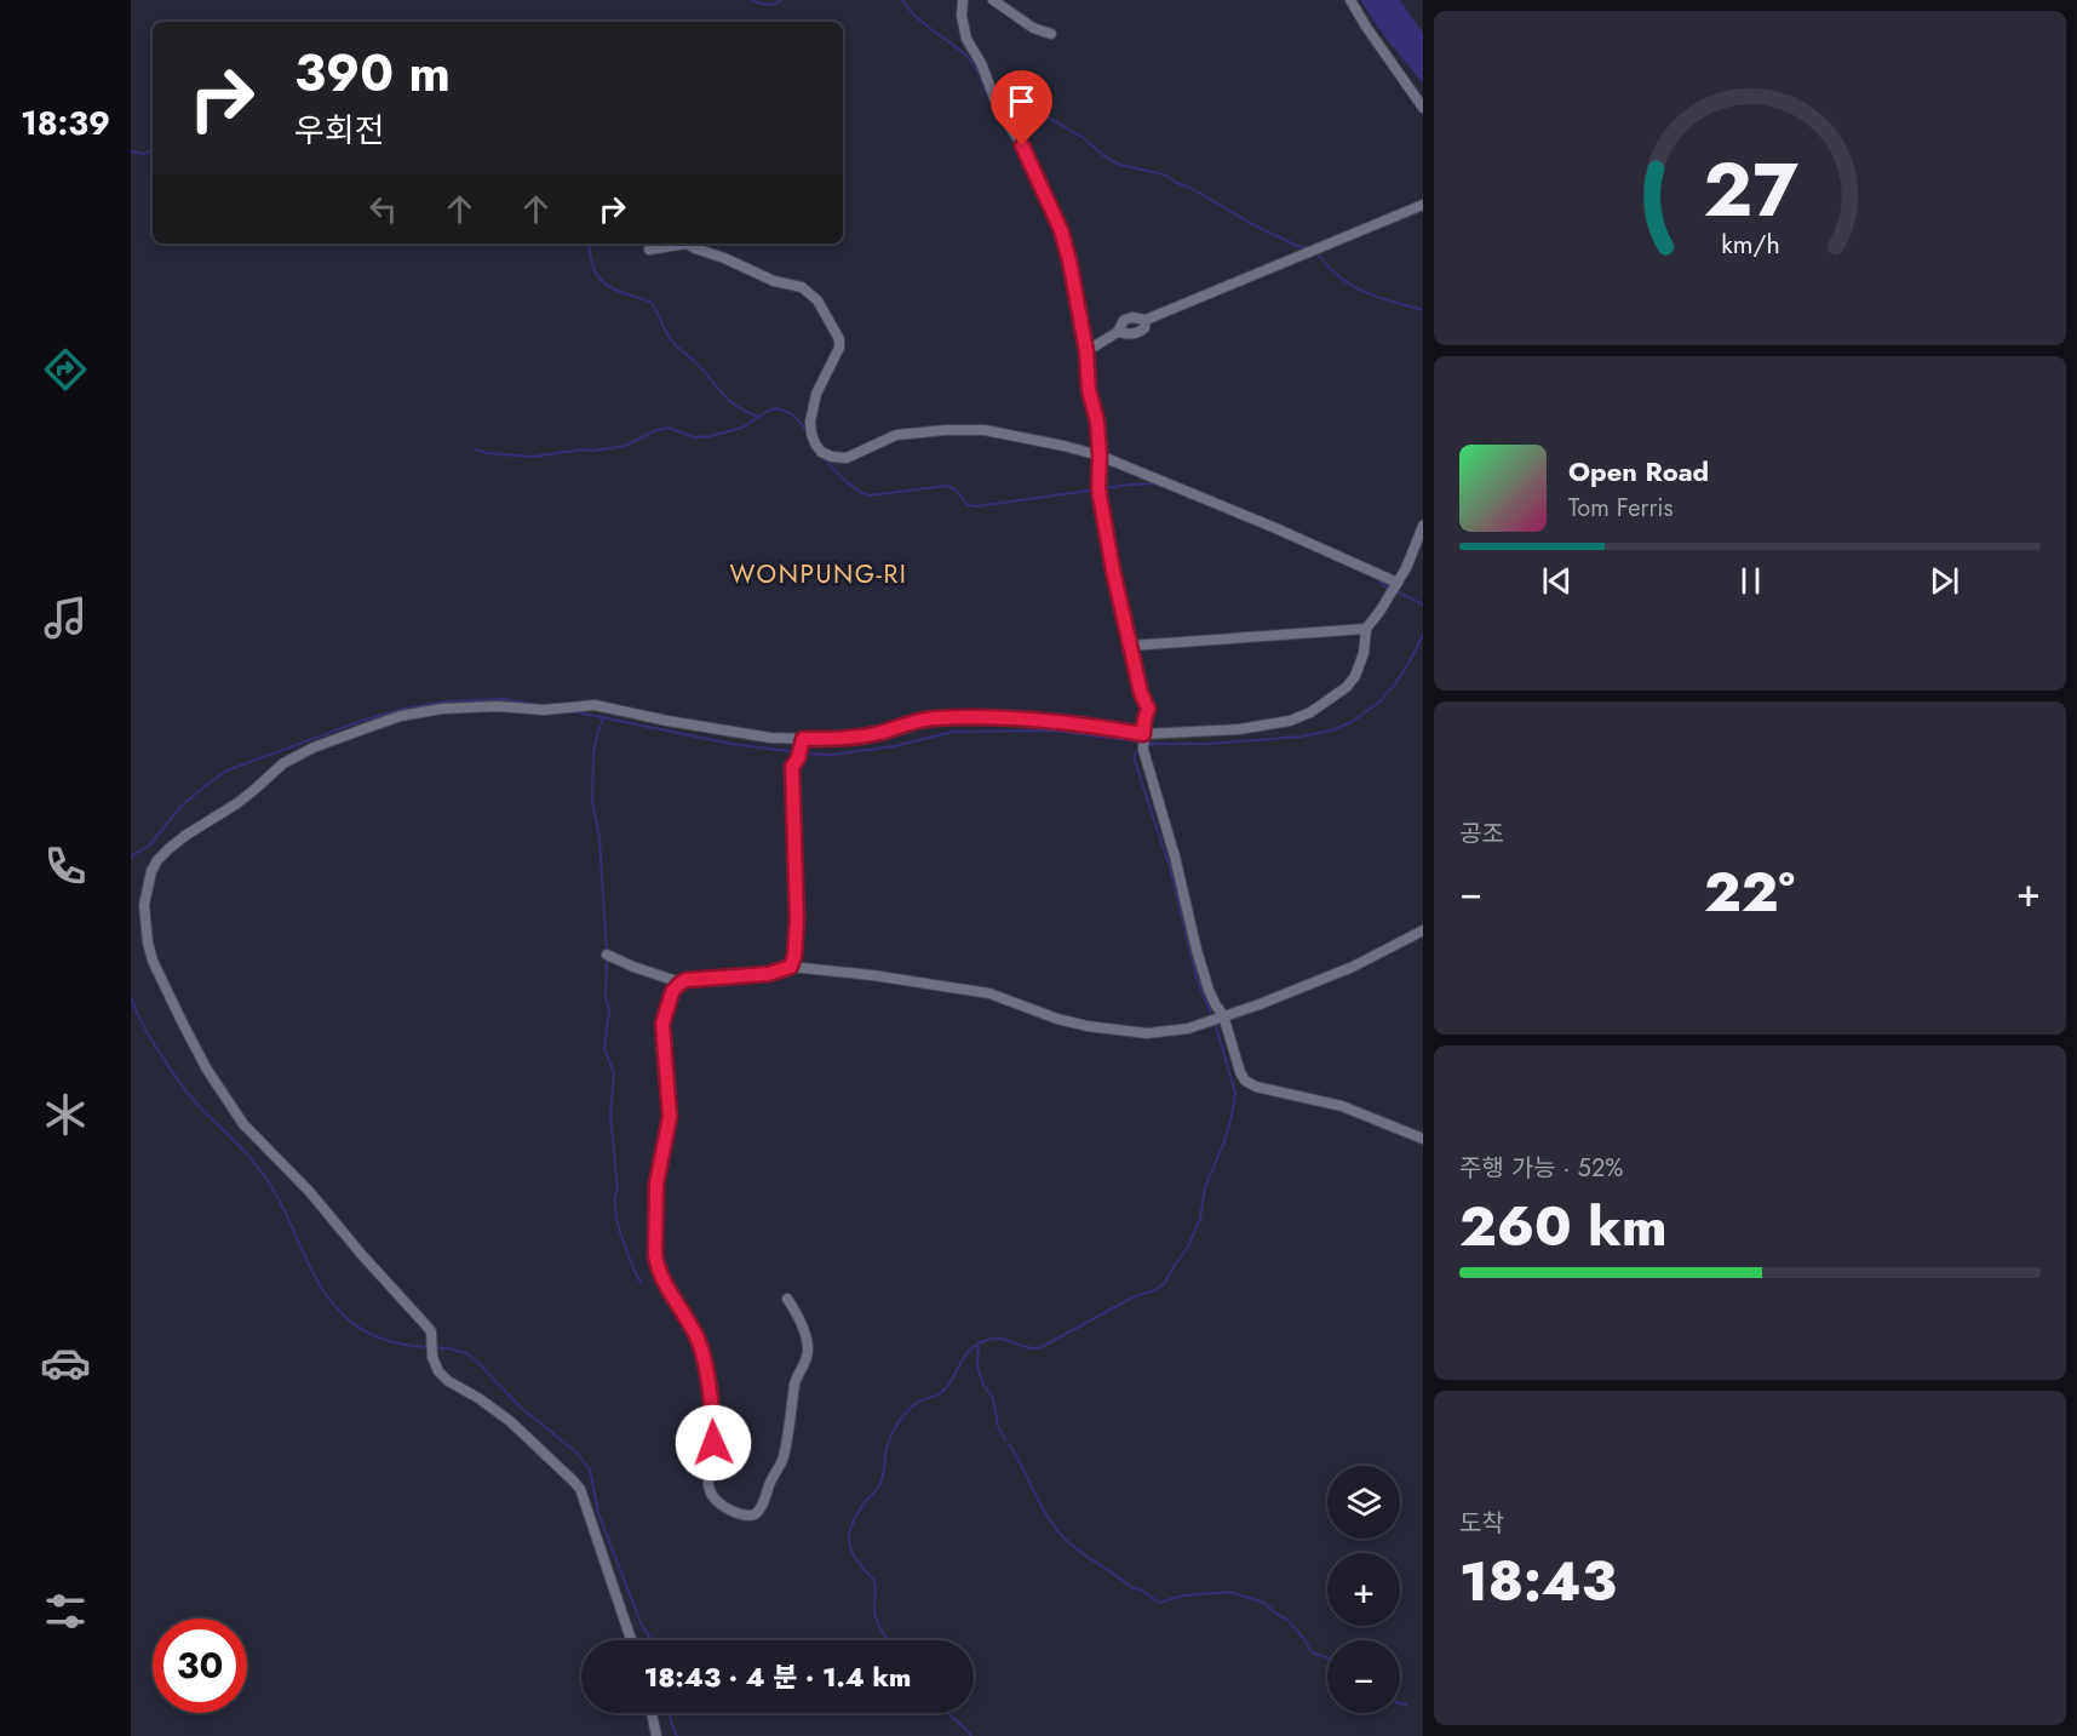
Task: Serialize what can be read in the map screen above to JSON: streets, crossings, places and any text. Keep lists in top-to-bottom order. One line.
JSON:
{"districts":["WONPUNG-RI"],"page":{"tabs":"18:39","turn":["390 m","우회전"],"song":["Open Road","Tom Ferris"],"tile":["공조",["주행 가능 · 52%","260 km"],["도착","18:43"]],"heat":["−","22°","+"],"map_buttons":["+","−"],"limit":"30","trip":"18:43 · 4 분 · 1.4 km","gauge":["27","km/h"]}}
